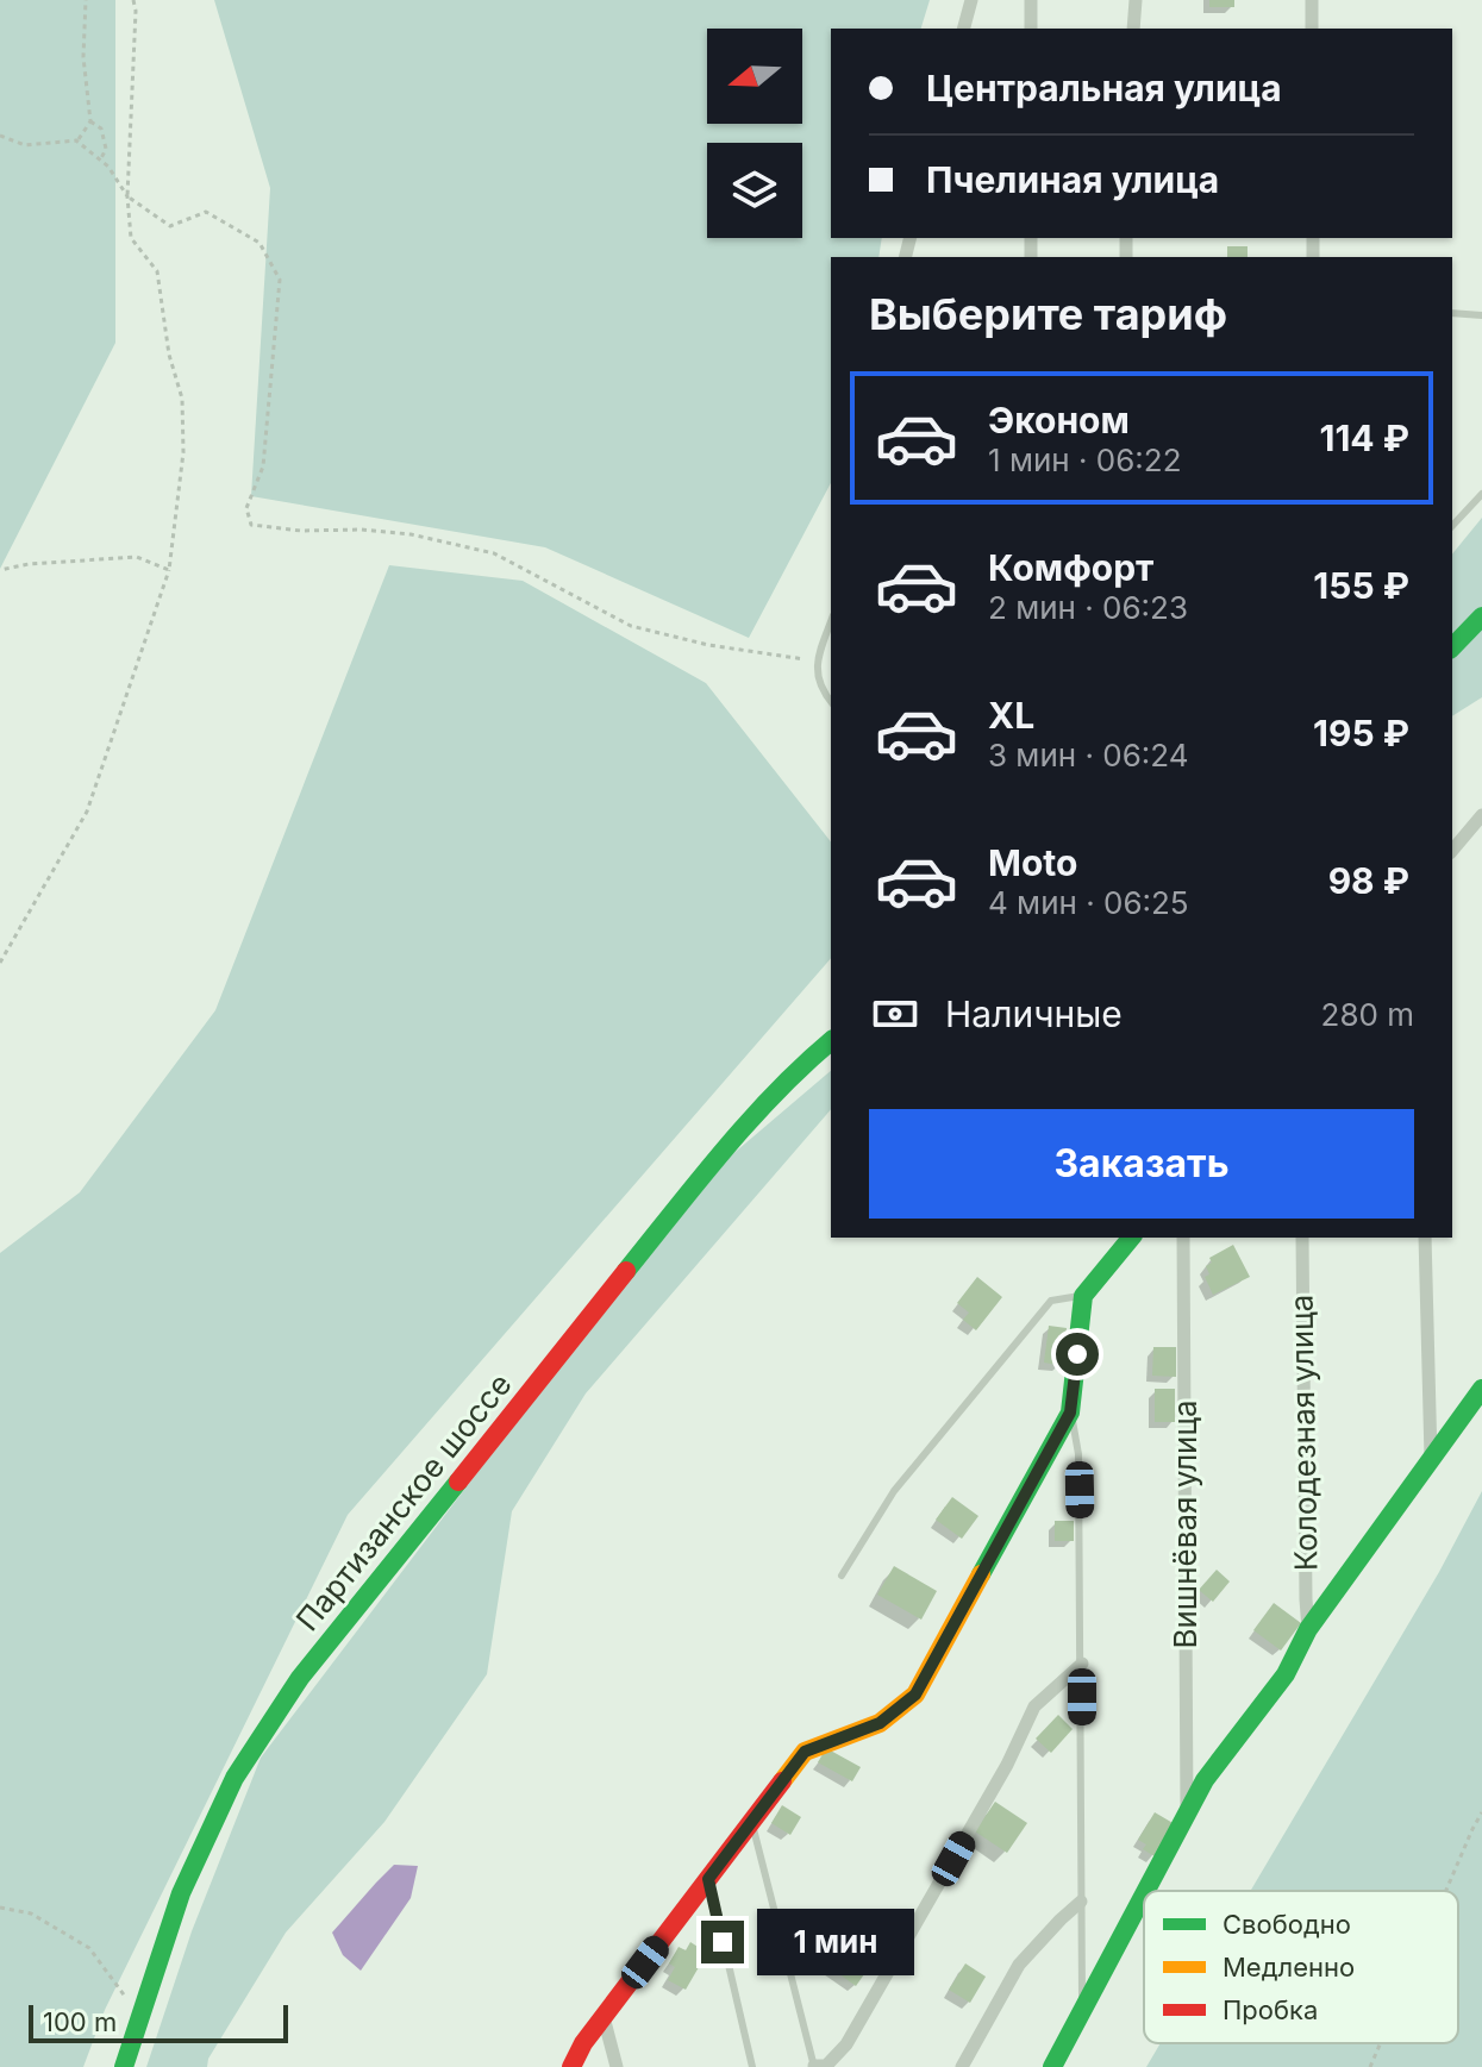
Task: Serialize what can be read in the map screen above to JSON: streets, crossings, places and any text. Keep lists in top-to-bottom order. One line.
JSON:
{"streets":{"street":["Колодезная улица","Партизанское шоссе","Вишнёвая улица"]},"legend":["Свободно","Медленно","Пробка"],"scale_bar":"100 m","north":"left","page":{"banner":["Центральная улица","Пчелиная улица"],"heading":"Выберите тариф","list":[{"name":"Эконом","note":"1 мин · 06:22","value":"114 ₽"},{"name":"Комфорт","note":"2 мин · 06:23","value":"155 ₽"},{"name":"XL","note":"3 мин · 06:24","value":"195 ₽"},{"name":"Moto","note":"4 мин · 06:25","value":"98 ₽"}],"pay":["Наличные","280 m"],"buttons":"Заказать","bubble":"1 мин","scale":"100 m"}}
